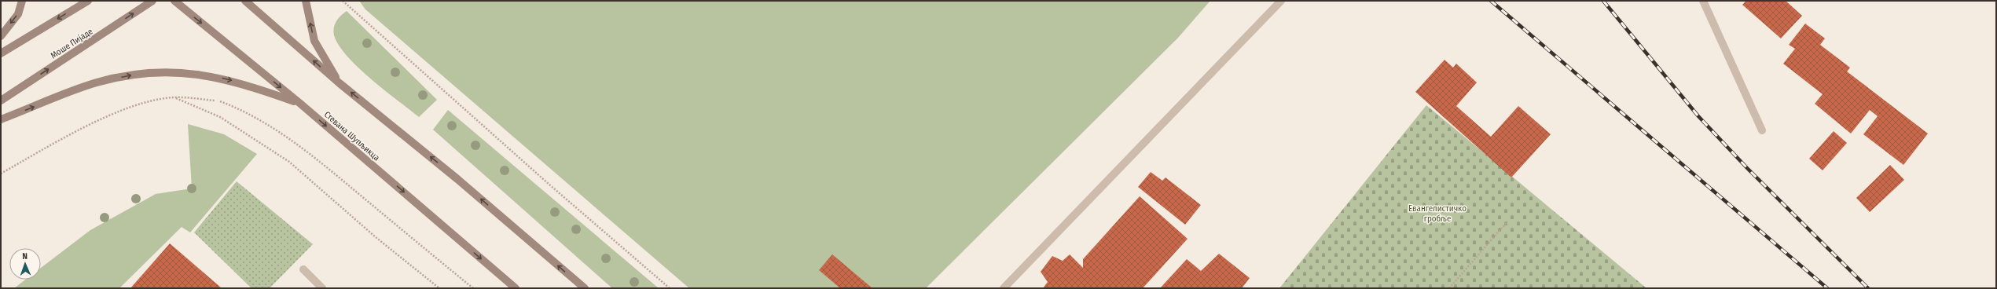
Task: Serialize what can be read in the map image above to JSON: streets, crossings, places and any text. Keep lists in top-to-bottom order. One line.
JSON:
{"streets":{"main road":["Моше Пијаде","Стевана Шупљикца"]},"parks":["Евангелистичко гробље"],"north":"top"}
